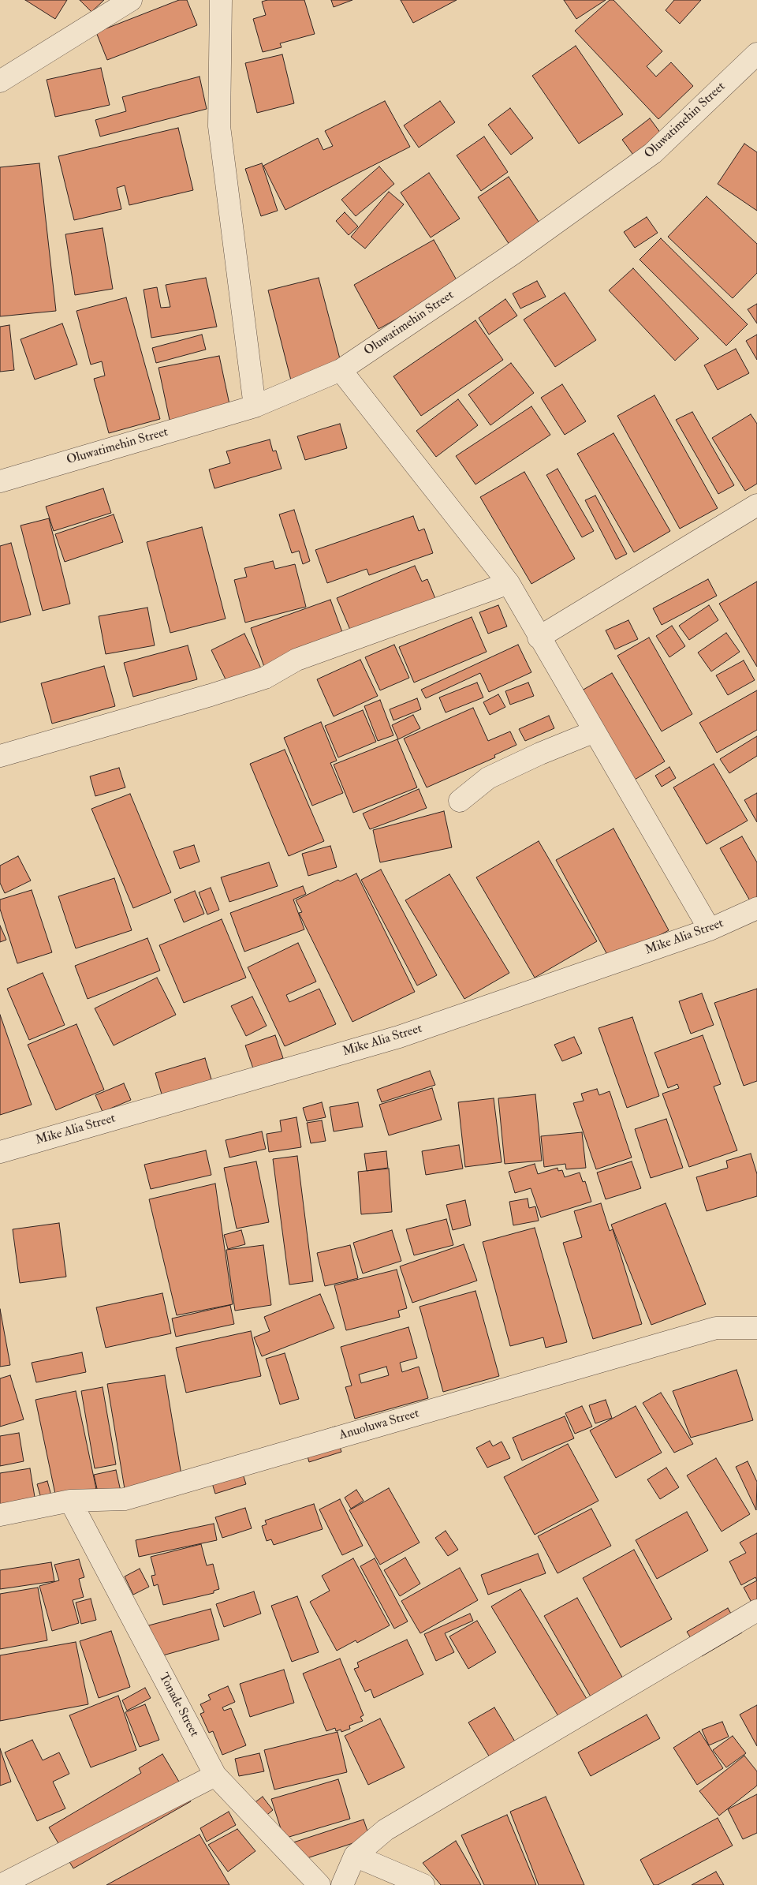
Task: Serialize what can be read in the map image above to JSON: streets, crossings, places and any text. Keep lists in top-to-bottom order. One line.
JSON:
{"streets":{"street":["Oluwatimehin Street","Mike Alia Street","Anuoluwa Street","Tonade Street"]},"crossings":[["Anuoluwa Street","Tonade Street"]]}
